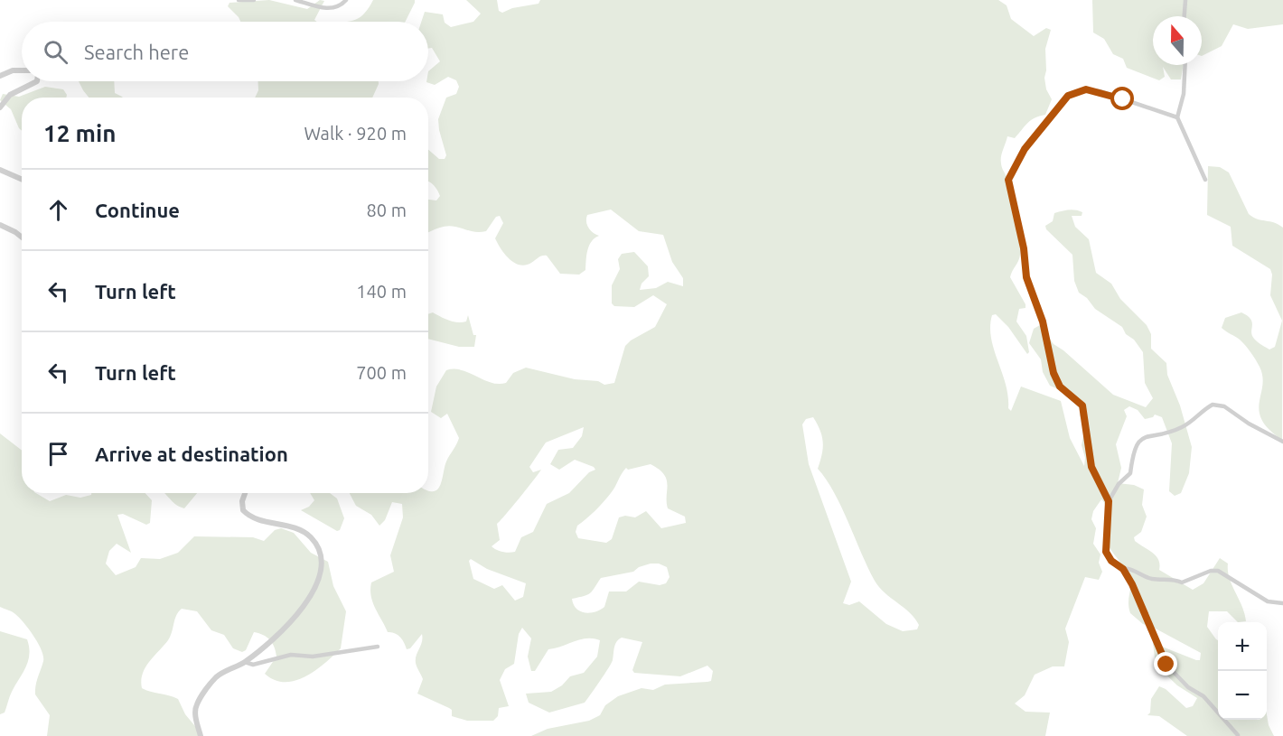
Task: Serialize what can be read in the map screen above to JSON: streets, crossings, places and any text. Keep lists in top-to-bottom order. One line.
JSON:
{"north":"top","page":{"search":"Search here","heading":["12 min","Walk · 920 m"],"list":[["Continue","80 m"],["Turn left","140 m"],["Turn left","700 m"],"Arrive at destination"],"map_buttons":["+","−"]}}
